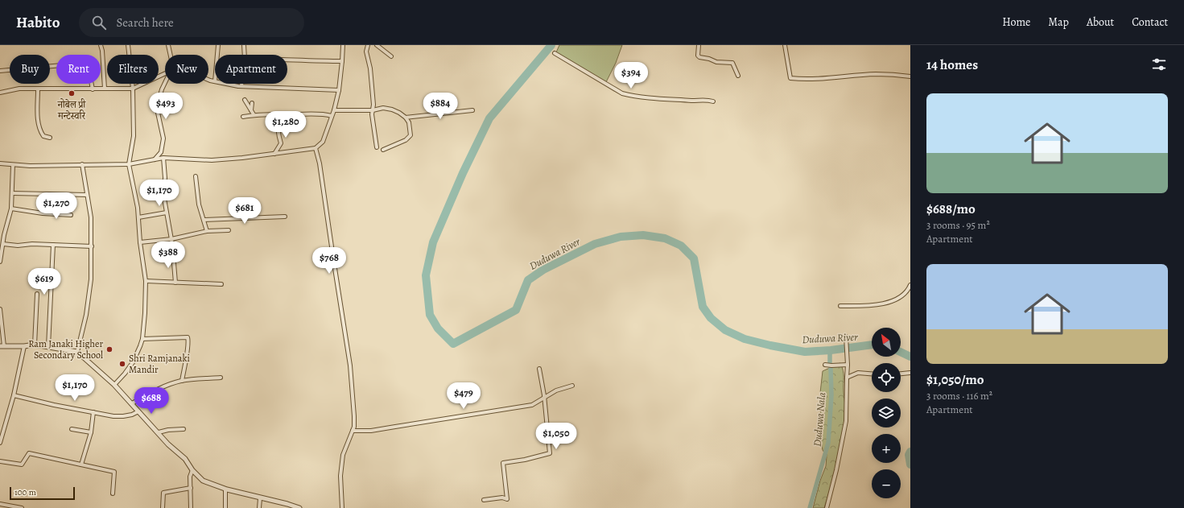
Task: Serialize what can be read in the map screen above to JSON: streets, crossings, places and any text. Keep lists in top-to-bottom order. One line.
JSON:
{"water":["Duduwa River","Duduwa Nala"],"places":["नोबेल प्री मन्टेस्वरि","Ram Janaki Higher Secondary School","Shri Ramjanaki Mandir"],"scale_bar":"100 m","north":"top left","page":{"header":"Habito","search":"Search here","nav":["Home","Map","About","Contact"],"heading":"14 homes","chip":["Buy","Rent","Filters","New","Apartment"],"price":["$394","$493","$884","$1,280","$1,170","$1,270","$681","$388","$768","$619","$1,170","$479","$688","$1,050"],"list":[{"name":"$688/mo","note":"3 rooms · 95 m² · Apartment"},{"name":"$1,050/mo","note":"3 rooms · 116 m² · Apartment"}],"map_buttons":["+","−"],"scale":"100 m"}}
